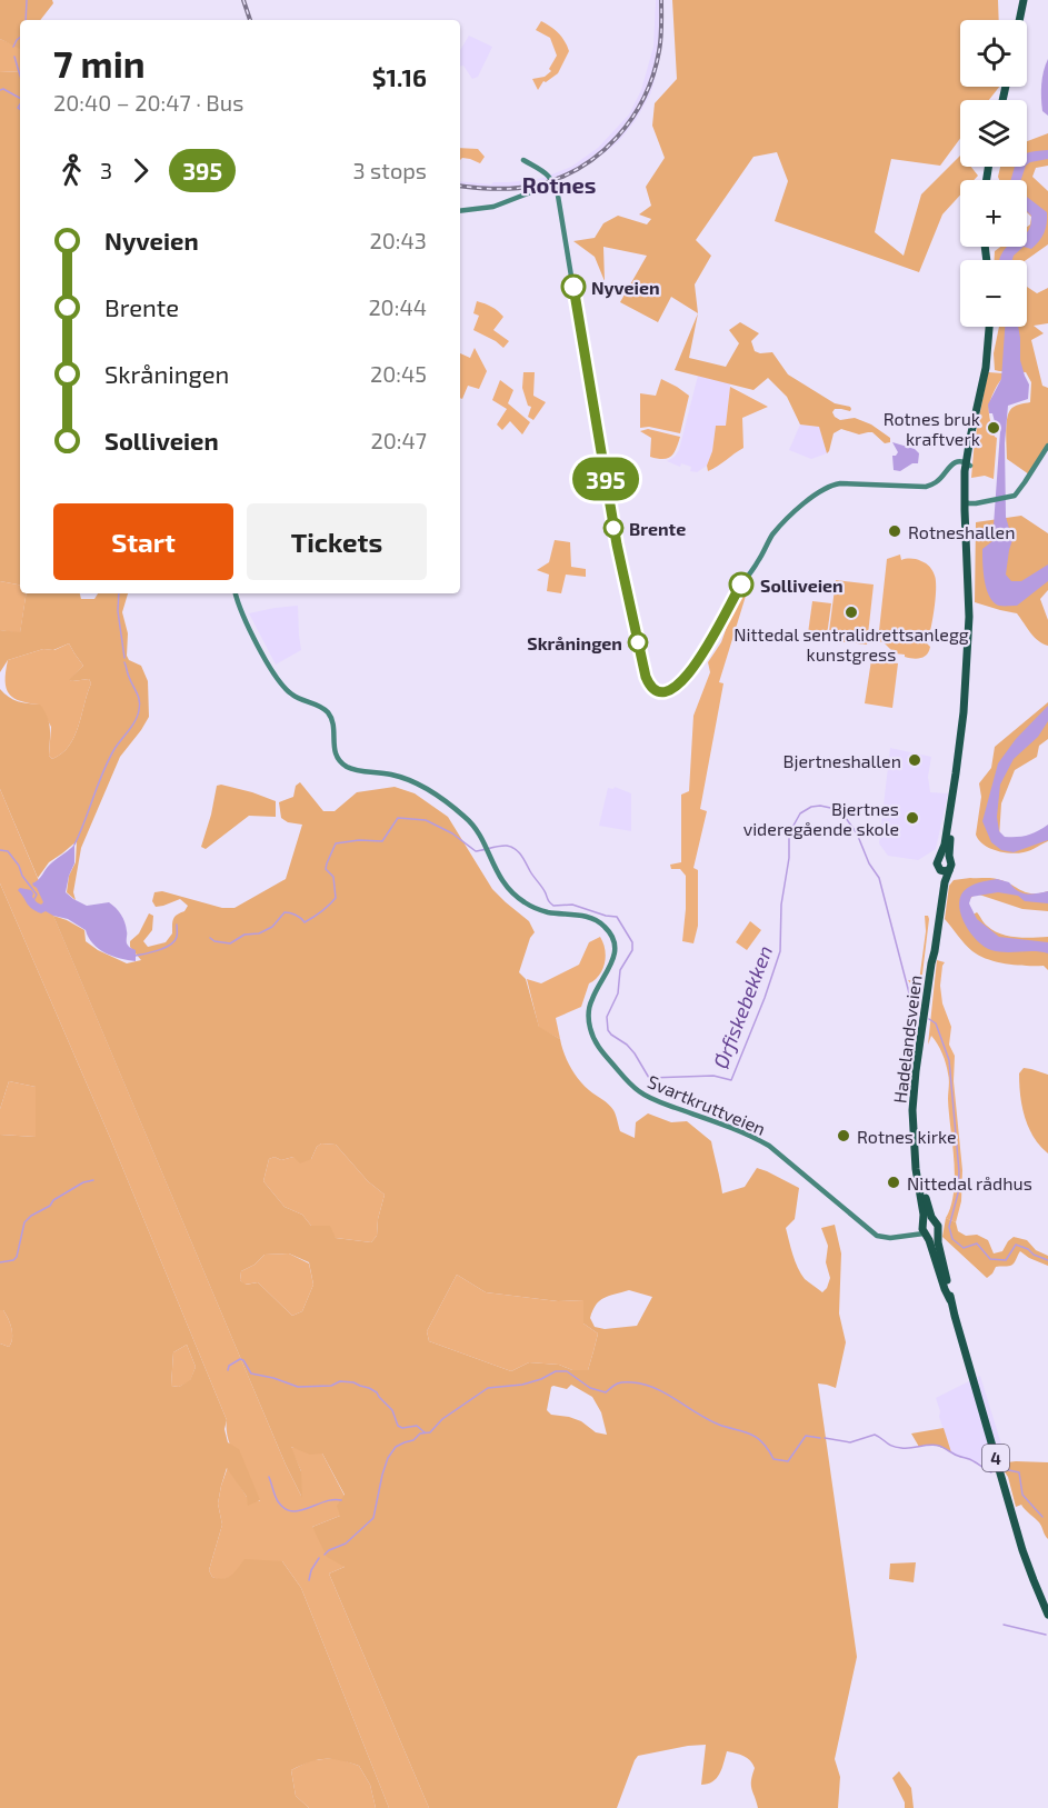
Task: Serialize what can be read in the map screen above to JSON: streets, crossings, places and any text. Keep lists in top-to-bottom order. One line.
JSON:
{"streets":{"highway":["Hadelandsveien","4"],"street":["Svartkruttveien"]},"crossings":[["Hadelandsveien","Svartkruttveien"],["Hadelandsveien","4"],["Svartkruttveien","4"]],"districts":["Rotnes"],"water":["Ørfiskebekken"],"places":["Nyveien","Rotnes bruk kraftverk","Brente","Rotneshallen","Solliveien","Nittedal sentralidrettsanlegg kunstgress","Skråningen","Bjertneshallen","Bjertnes videregående skole","Rotnes kirke","Nittedal rådhus"],"lines":["bus line 395"],"page":{"on_map":"395","map_buttons":["+","−"],"heading":["7 min","20:40 – 20:47 · Bus","$1.16"],"legs":["3","395","3 stops"],"list":[{"name":"Nyveien","value":"20:43"},{"name":"Brente","value":"20:44"},{"name":"Skråningen","value":"20:45"},{"name":"Solliveien","value":"20:47"}],"buttons":["Start","Tickets"]}}
